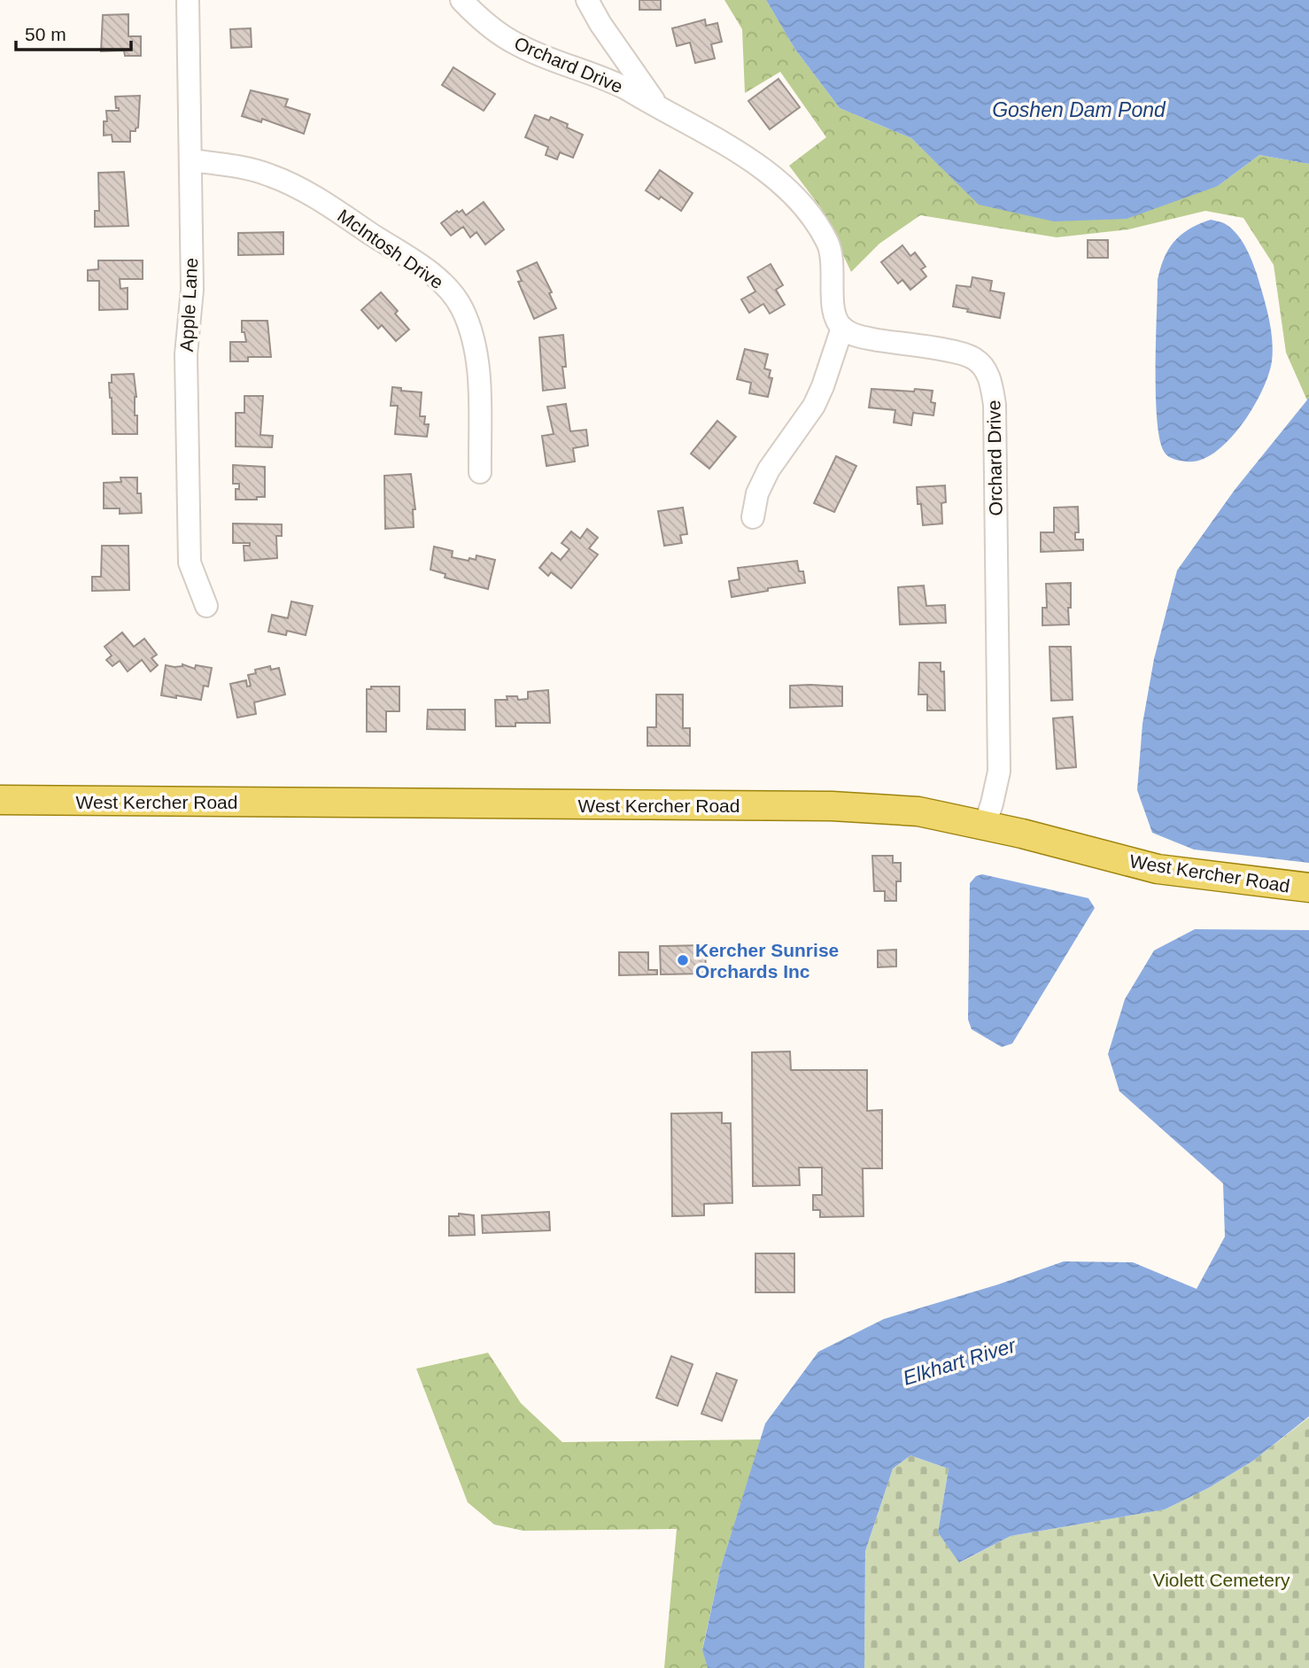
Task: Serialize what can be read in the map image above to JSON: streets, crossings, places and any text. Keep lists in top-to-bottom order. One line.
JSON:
{"streets":{"main road":["West Kercher Road"],"street":["Orchard Drive","McIntosh Drive","Apple Lane"]},"crossings":[["Orchard Drive","West Kercher Road"],["McIntosh Drive","Apple Lane"]],"water":["Goshen Dam Pond","Elkhart River"],"parks":["Violett Cemetery"],"places":["Kercher Sunrise Orchards Inc"],"scale_bar":"50 m"}
